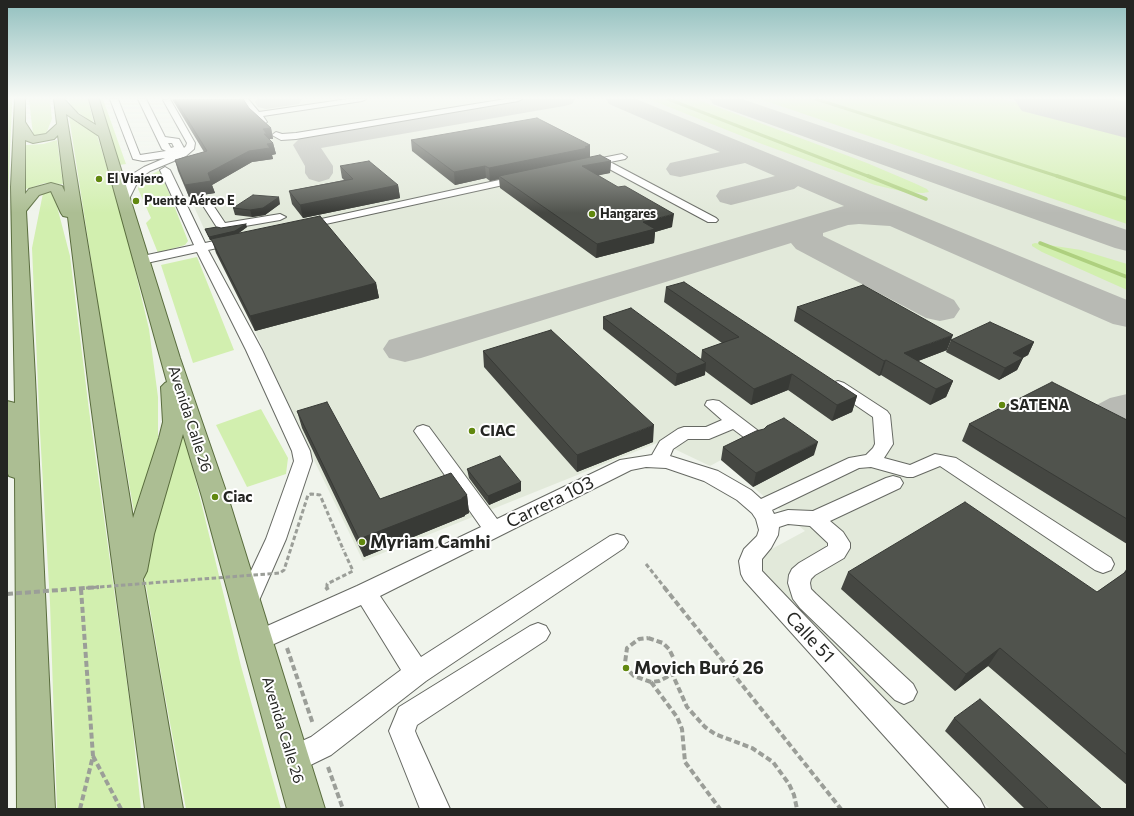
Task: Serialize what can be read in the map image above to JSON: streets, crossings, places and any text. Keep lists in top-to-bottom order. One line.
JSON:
{"streets":{"main road":["Avenida Calle 26"],"street":["Carrera 103","Calle 51"]},"crossings":[["Avenida Calle 26","Carrera 103"],["Carrera 103","Calle 51"]],"places":["El Viajero","Puente Aéreo E","Hangares","SATENA","CIAC","Ciac","Myriam Camhi","Movich Buró 26"]}
